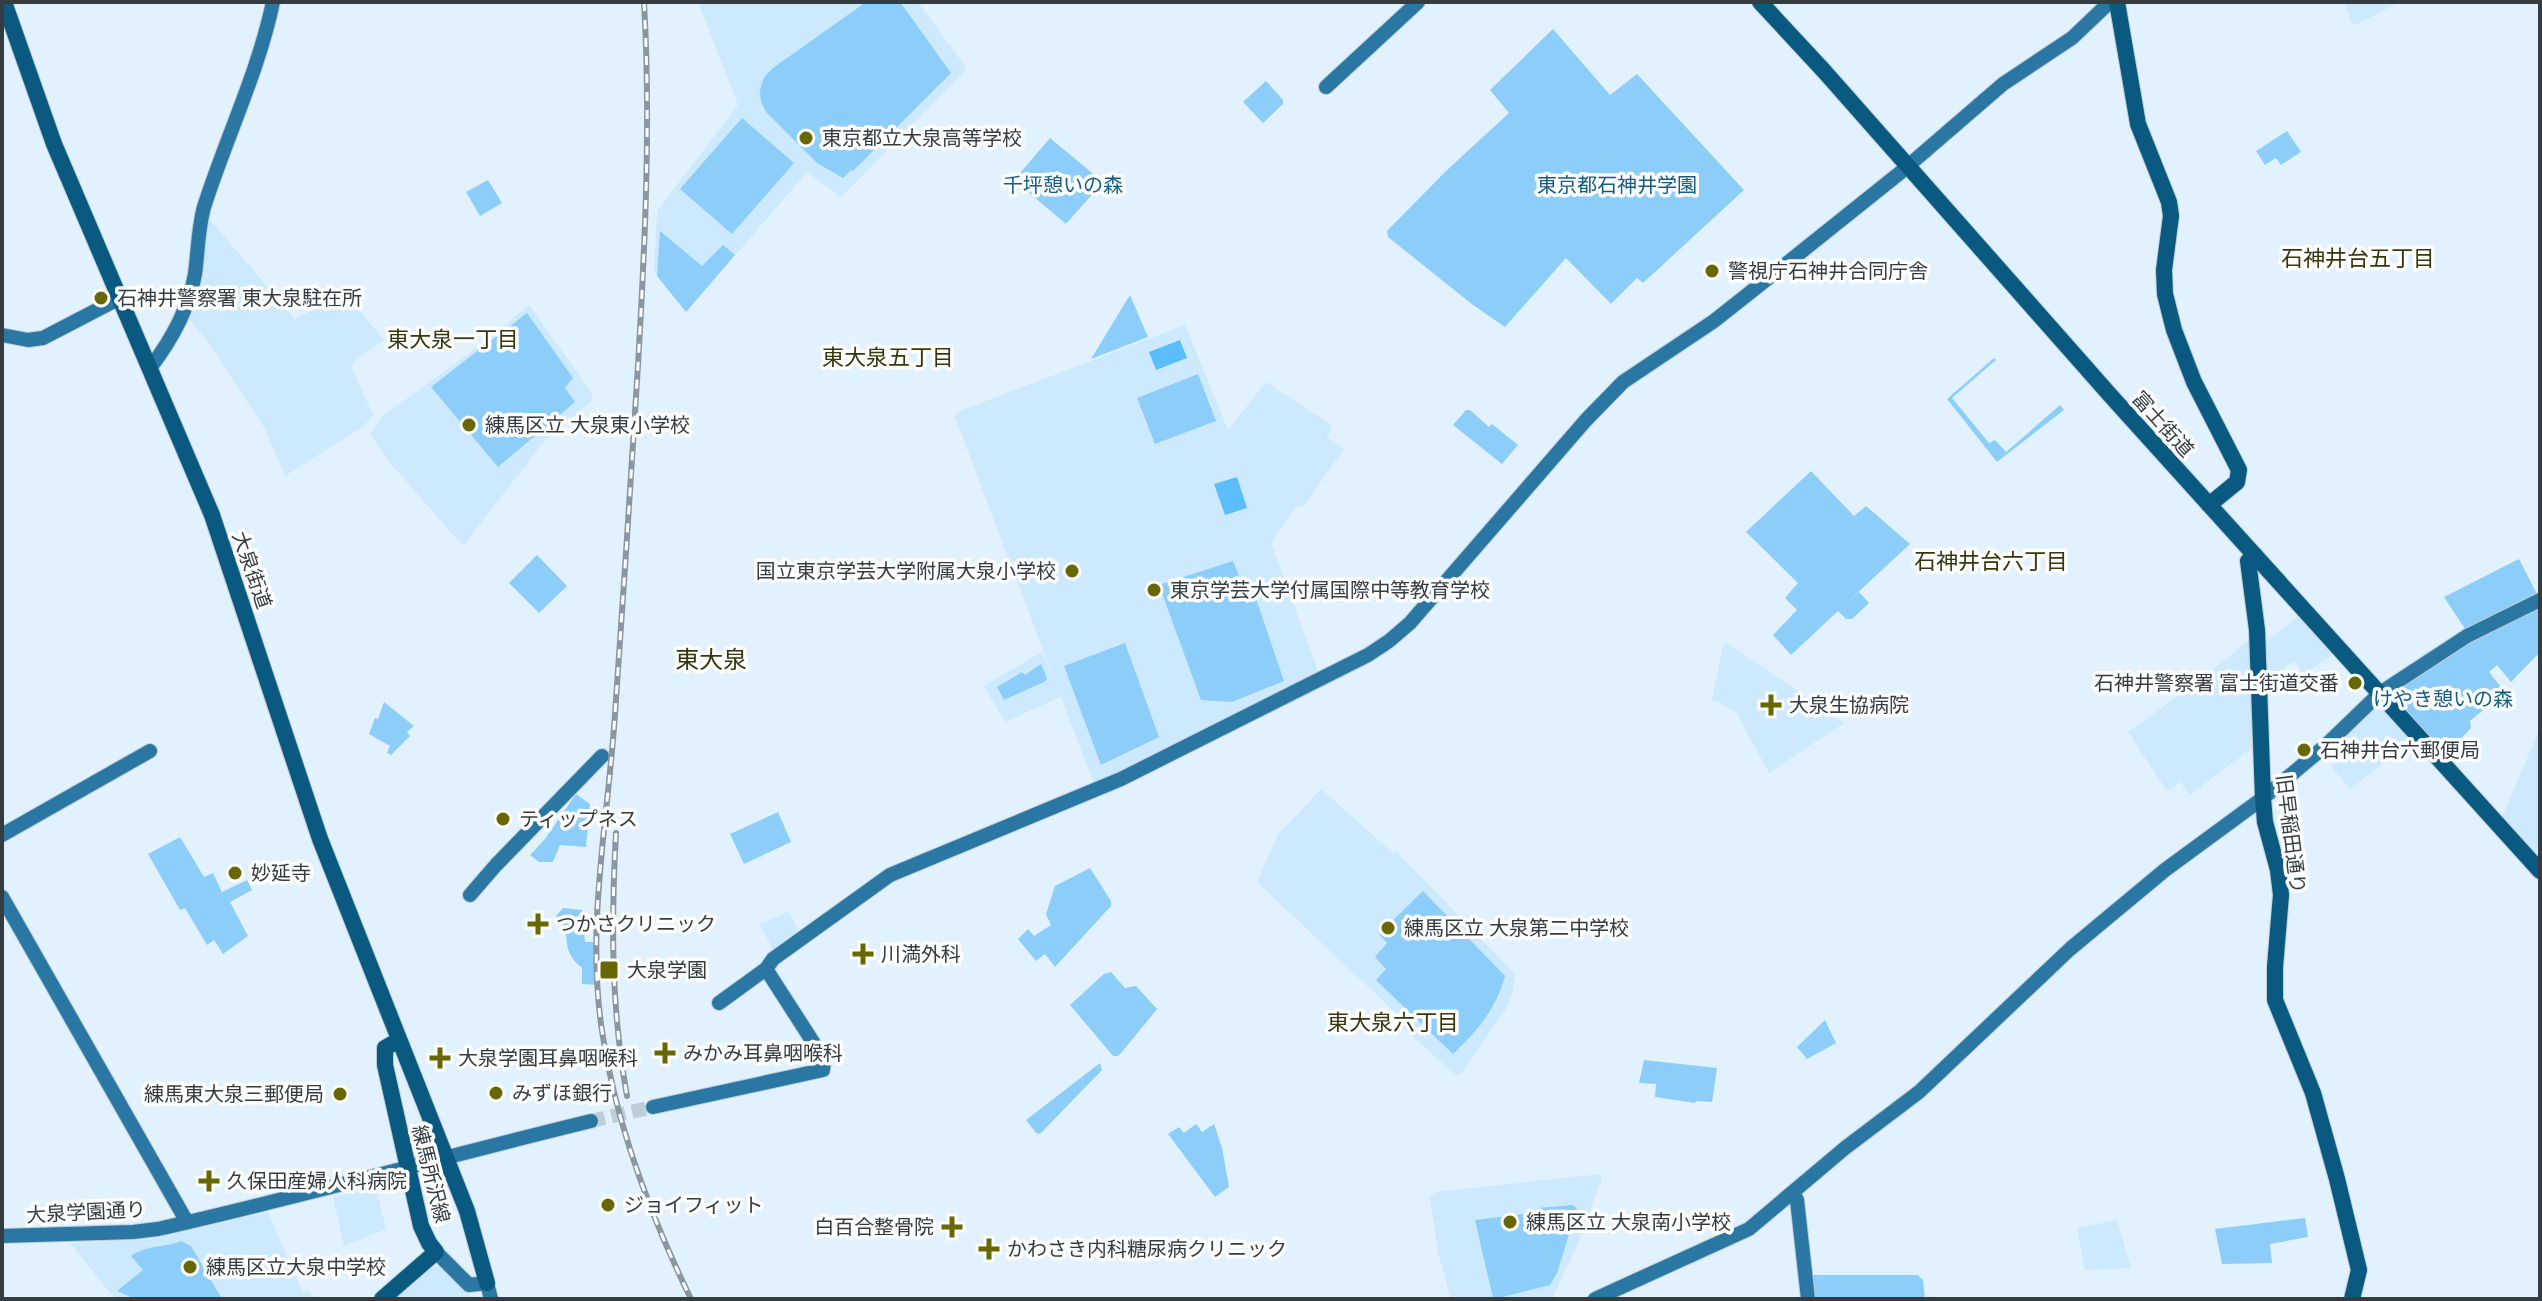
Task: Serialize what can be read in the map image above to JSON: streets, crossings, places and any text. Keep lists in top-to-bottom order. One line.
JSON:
{"streets":{"main road":["富士街道","大泉街道","旧早稲田通り","練馬所沢線"],"street":["大泉学園通り"]},"crossings":[["富士街道","旧早稲田通り"],["大泉街道","練馬所沢線"],["大泉街道","大泉学園通り"],["練馬所沢線","大泉学園通り"]],"districts":["石神井台五丁目","東大泉一丁目","東大泉五丁目","石神井台六丁目","東大泉","東大泉六丁目"],"parks":["千坪憩いの森","東京都石神井学園","けやき憩いの森"],"places":{"other":["東京都立大泉高等学校","警視庁石神井合同庁舎","石神井警察署 東大泉駐在所","練馬区立 大泉東小学校","国立東京学芸大学附属大泉小学校","東京学芸大学付属国際中等教育学校","石神井警察署 富士街道交番","石神井台六郵便局","ティップネス","妙延寺","練馬区立 大泉第二中学校","みずほ銀行","練馬東大泉三郵便局","ジョイフィット","練馬区立 大泉南小学校","練馬区立大泉中学校"],"health":["大泉生協病院","つかさクリニック","川満外科","みかみ耳鼻咽喉科","大泉学園耳鼻咽喉科","久保田産婦人科病院","白百合整骨院","かわさき内科糖尿病クリニック"],"transit":["大泉学園"]}}
